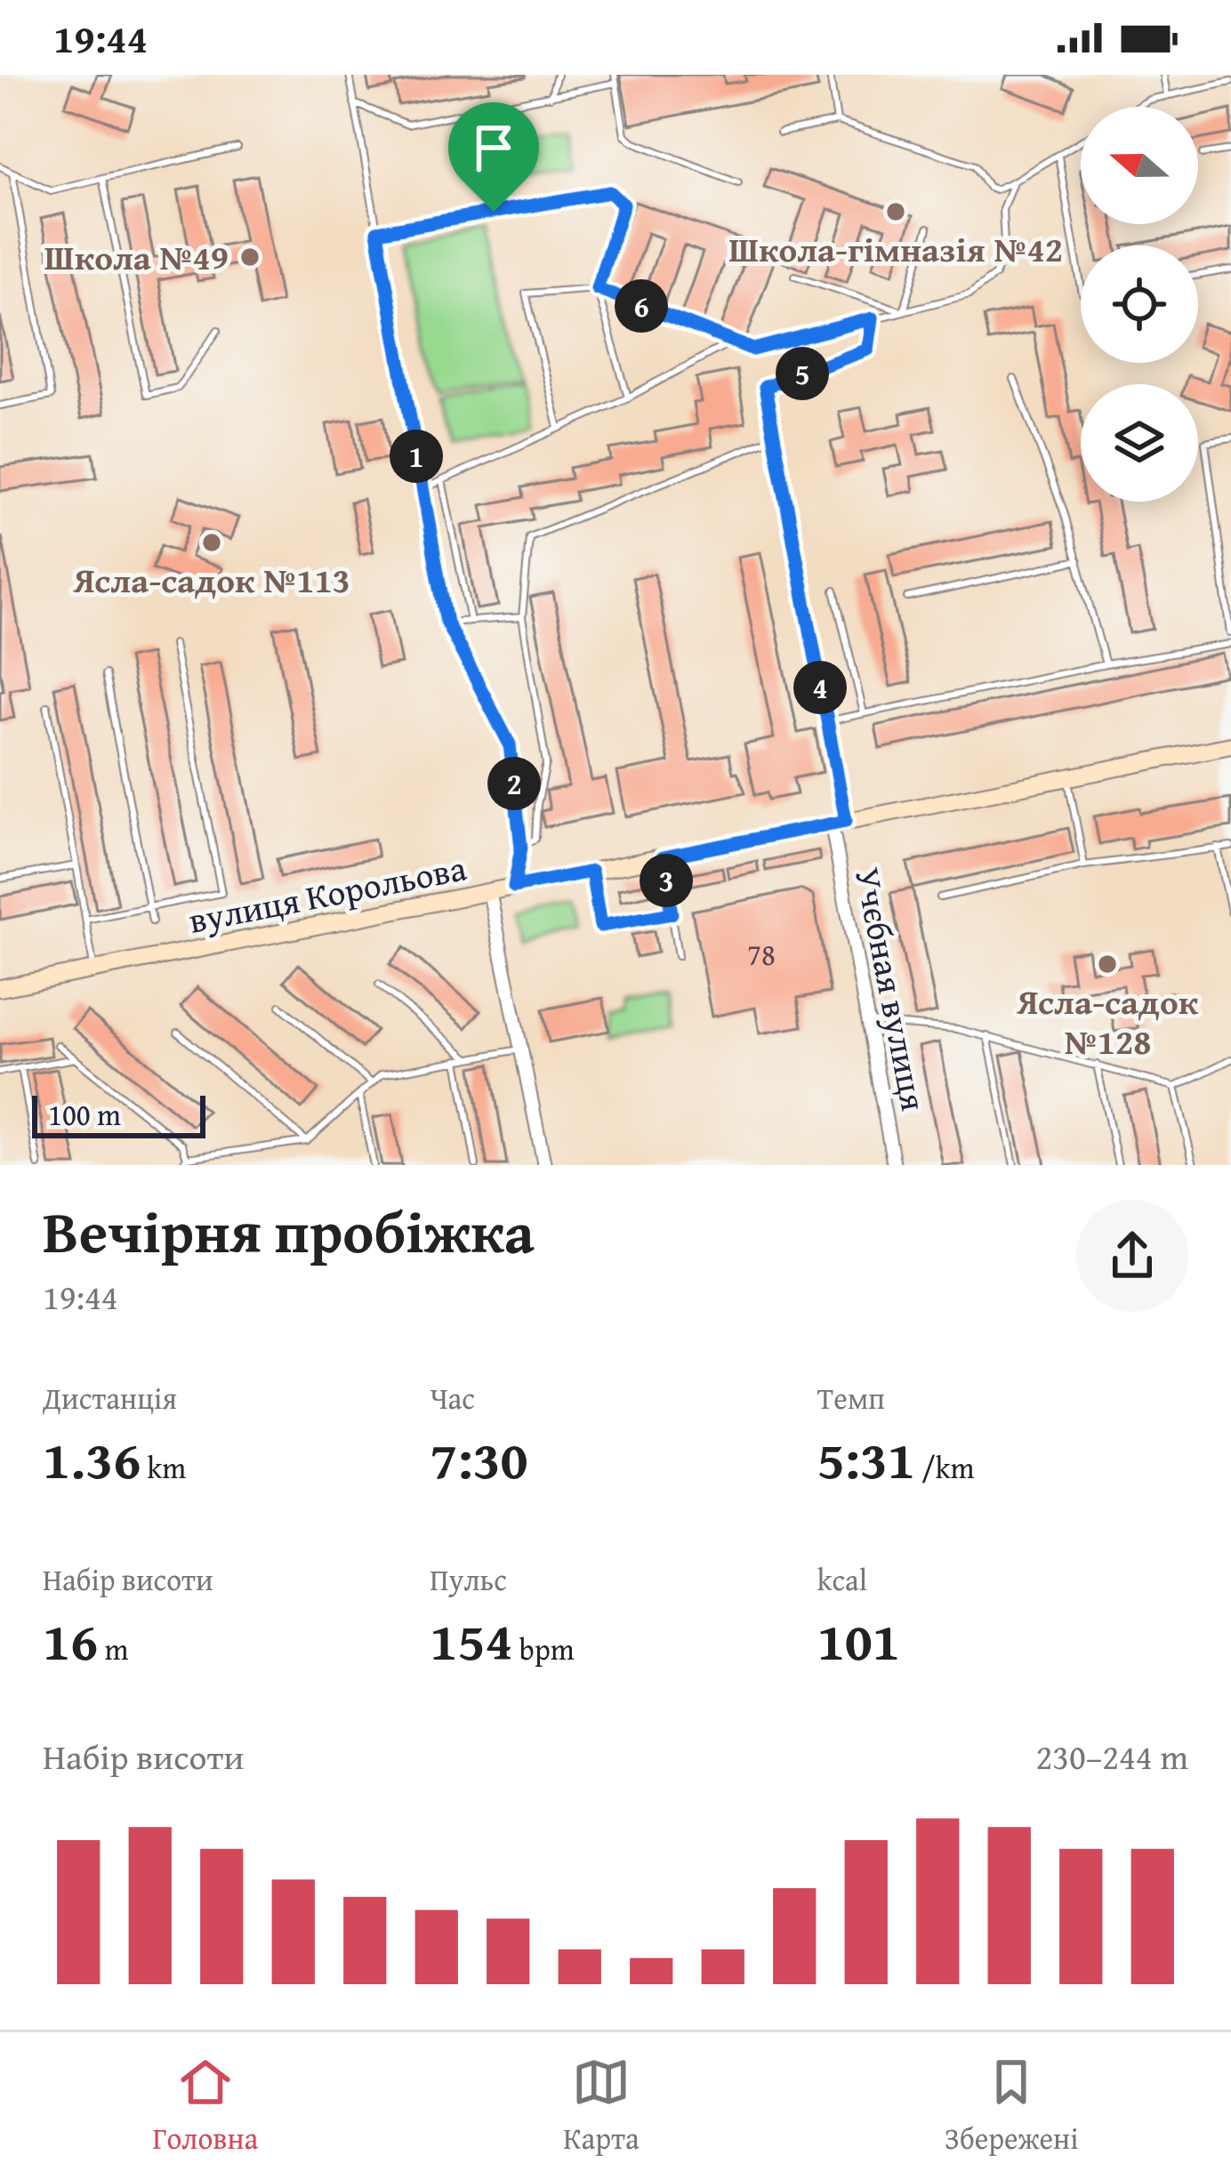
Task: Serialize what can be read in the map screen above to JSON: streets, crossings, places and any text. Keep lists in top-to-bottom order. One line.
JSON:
{"streets":{"street":["вулиця Корольова","Учєбная вулиця"]},"crossings":[["вулиця Корольова","Учєбная вулиця"]],"places":["Школа-гімназія №42","Школа №49","Ясла-садок №113","Ясла-садок №128"],"house_numbers":["78"],"scale_bar":"100 m","north":"left","page":{"status":"19:44","pins":["6","5","1","4","2","3"],"scale":"100 m","heading":["Вечірня пробіжка","19:44"],"stats":[["Дистанція","1.36 km"],["Час","7:30"],["Темп","5:31 /km"],["Набір висоти","16 m"],["Пульс","154 bpm"],["kcal","101"]],"chart":["Набір висоти","230–244 m"],"tabs":["Головна","Карта","Збережені"]}}
